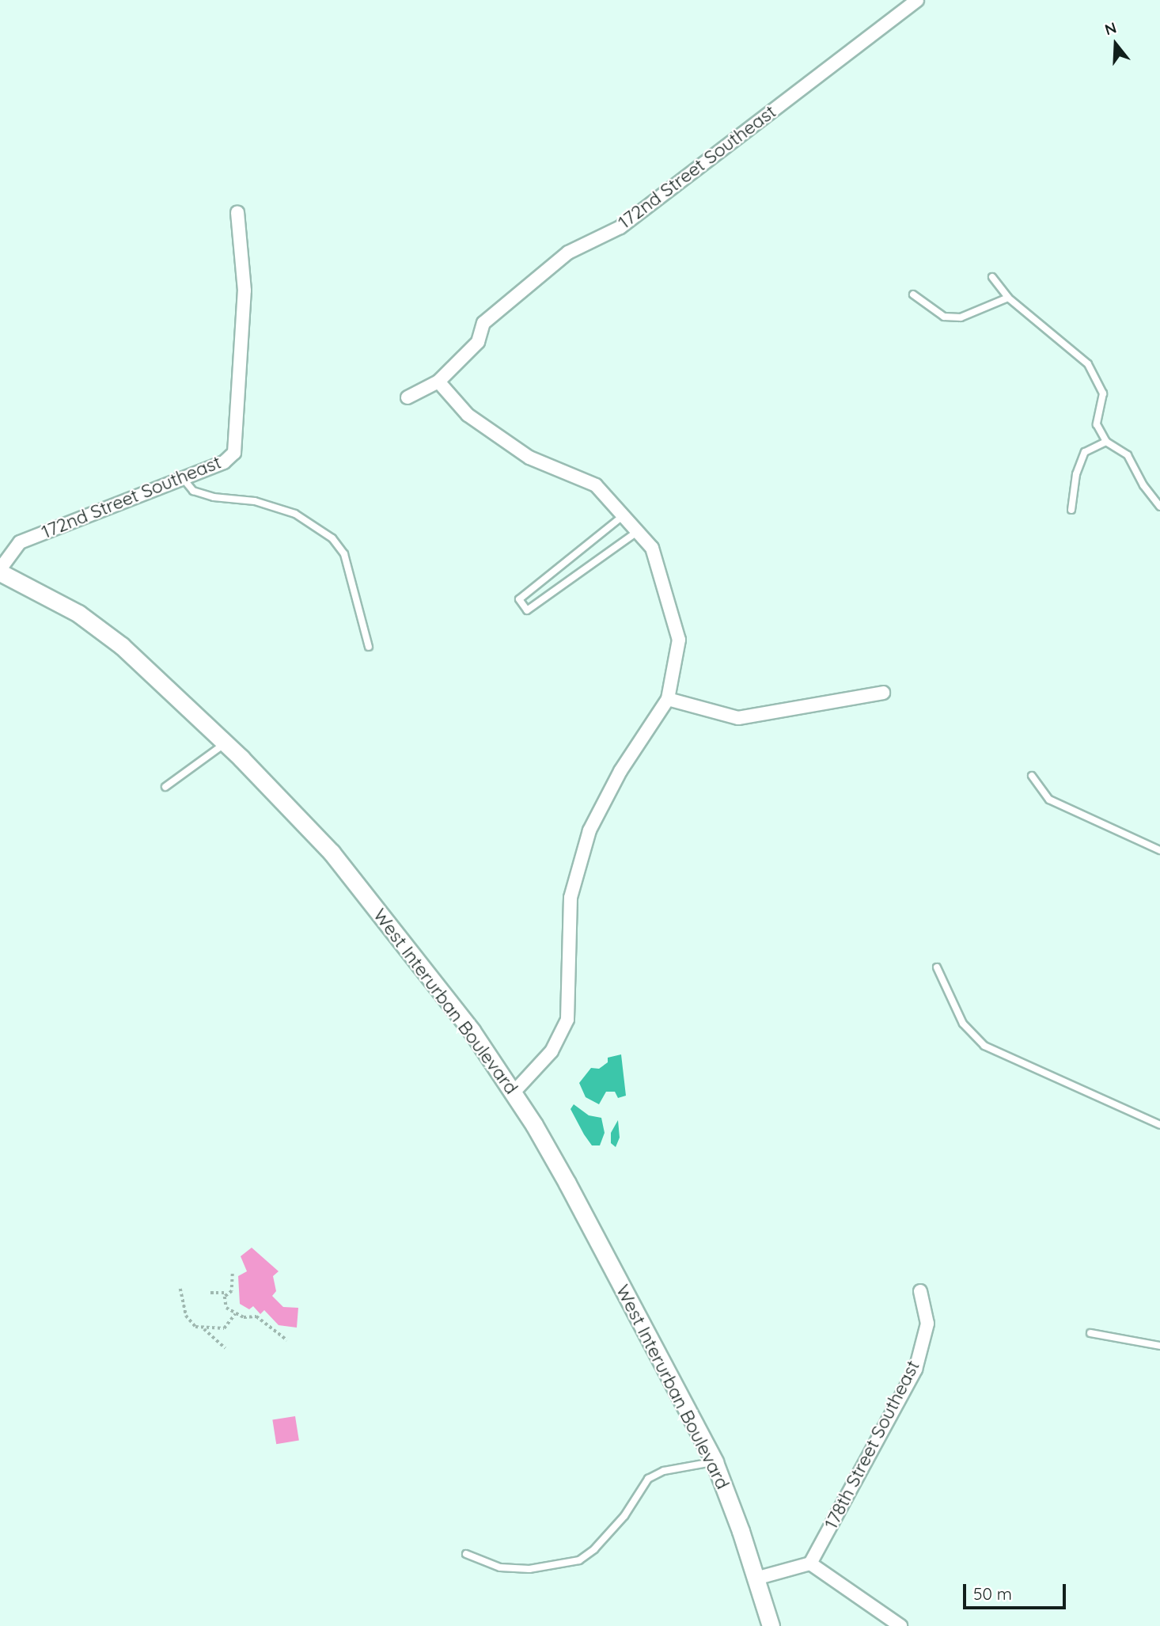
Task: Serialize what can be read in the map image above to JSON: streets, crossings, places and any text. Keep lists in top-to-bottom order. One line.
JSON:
{"streets":{"street":["172nd Street Southeast","West Interurban Boulevard","178th Street Southeast"]},"crossings":[["172nd Street Southeast","West Interurban Boulevard"]],"scale_bar":"50 m","north":"top"}
